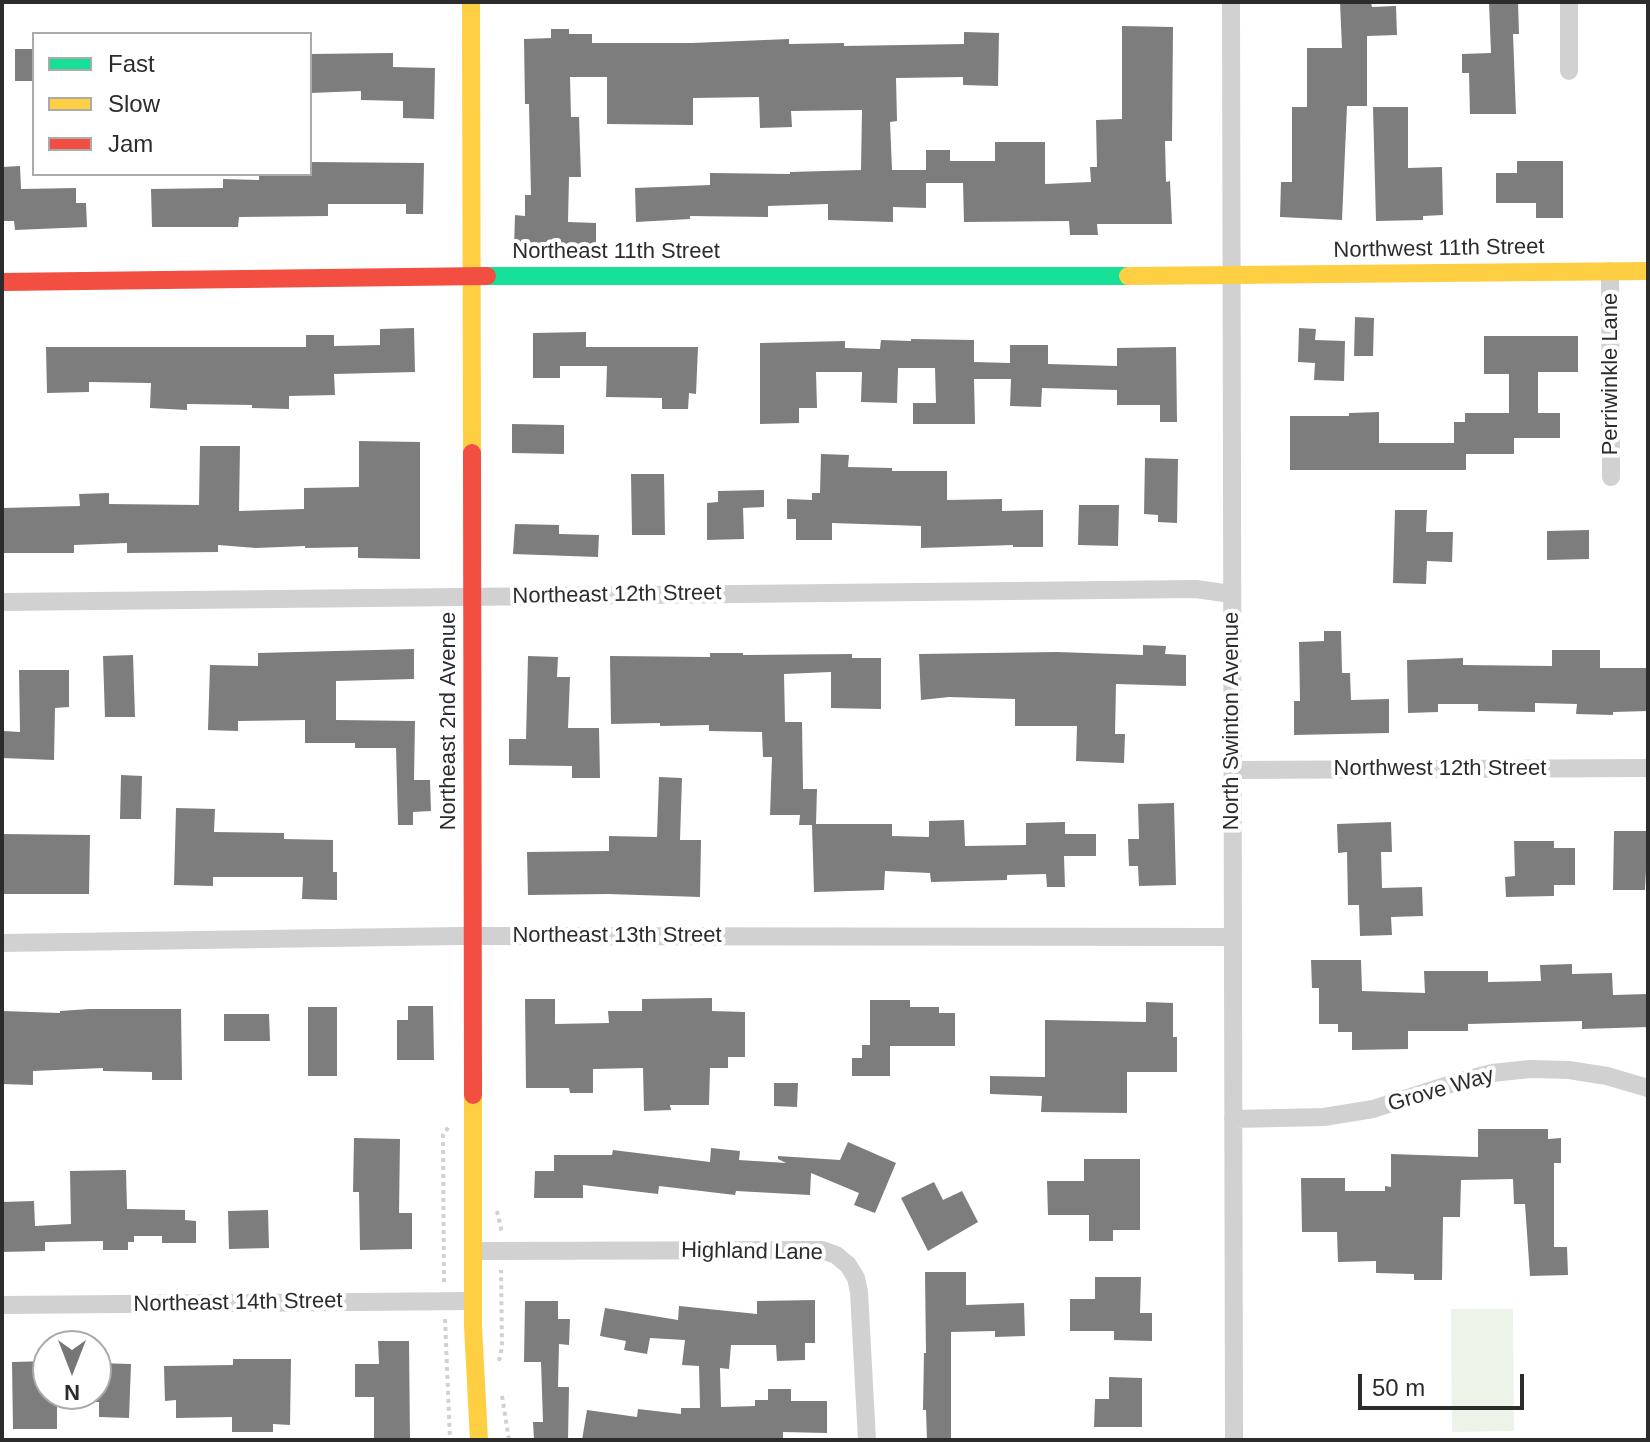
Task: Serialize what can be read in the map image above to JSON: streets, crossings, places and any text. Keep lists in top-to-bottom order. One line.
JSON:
{"streets":{"street":["Northwest 11th Street","Northeast 11th Street","Perriwinkle Lane","Northeast 12th Street","Northeast 2nd Avenue","North Swinton Avenue","Northwest 12th Street","Northeast 13th Street","Grove Way","Highland Lane","Northeast 14th Street"]},"crossings":[["Northwest 11th Street","Northeast 11th Street"],["Northwest 11th Street","Perriwinkle Lane"],["Northwest 11th Street","North Swinton Avenue"],["Northeast 11th Street","Northeast 2nd Avenue"],["Northeast 11th Street","North Swinton Avenue"],["Northeast 12th Street","Northeast 2nd Avenue"],["Northeast 12th Street","North Swinton Avenue"],["Northeast 2nd Avenue","Northeast 13th Street"],["Northeast 2nd Avenue","Highland Lane"],["Northeast 2nd Avenue","Northeast 14th Street"],["North Swinton Avenue","Northwest 12th Street"],["North Swinton Avenue","Northeast 13th Street"],["North Swinton Avenue","Grove Way"]],"legend":["Fast","Slow","Jam"],"scale_bar":"50 m","north":"bottom"}
